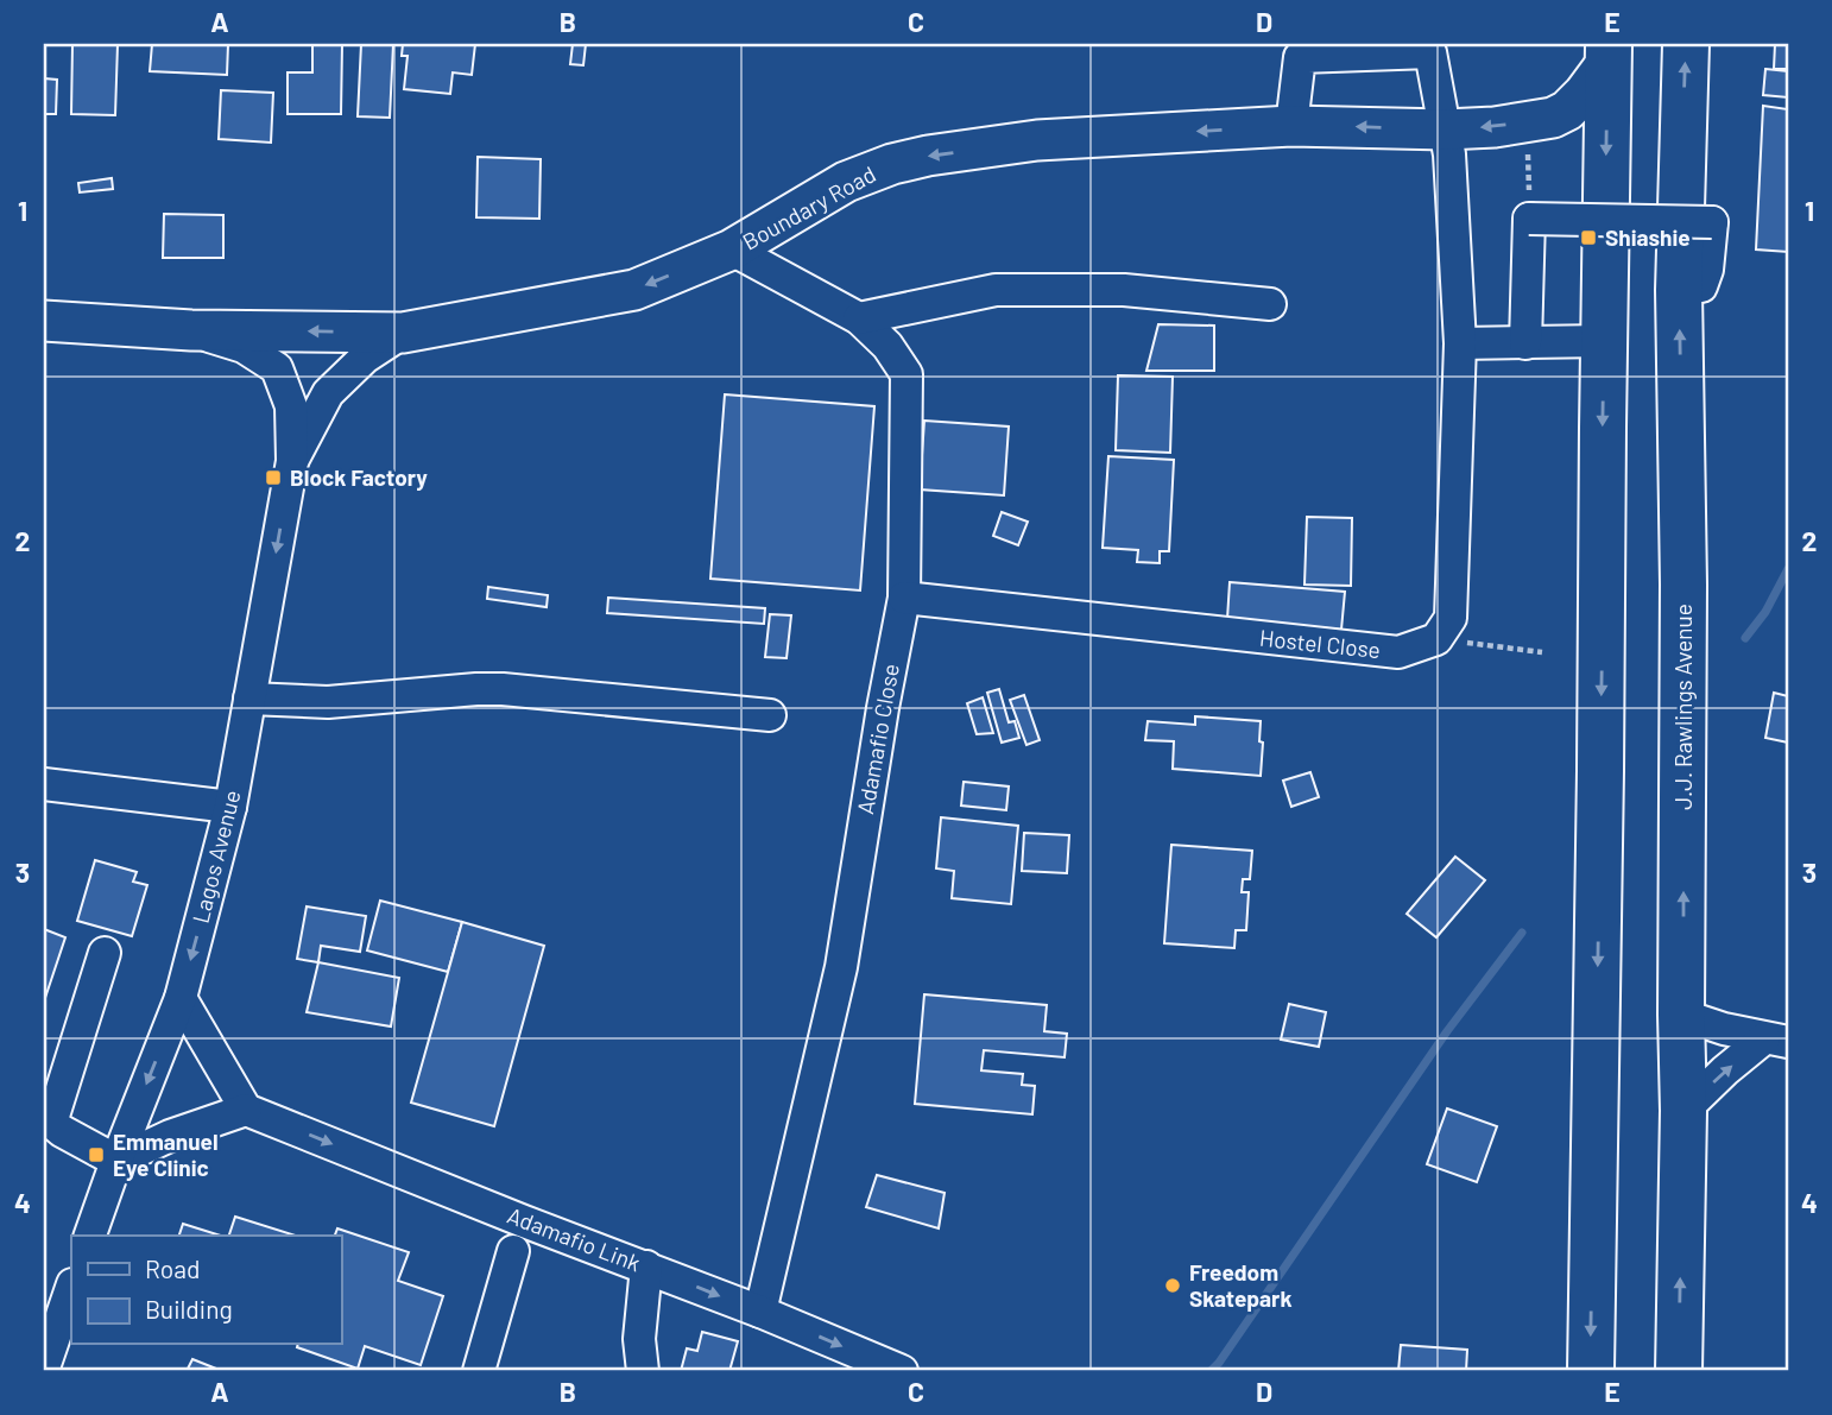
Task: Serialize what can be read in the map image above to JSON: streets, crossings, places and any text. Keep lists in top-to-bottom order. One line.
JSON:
{"streets":{"highway":["J.J. Rawlings Avenue"],"main road":["Boundary Road"],"street":["Hostel Close","Adamafio Close","Lagos Avenue","Adamafio Link"]},"crossings":[["Boundary Road","Adamafio Close"],["Boundary Road","Lagos Avenue"],["Hostel Close","Adamafio Close"],["Adamafio Close","Adamafio Link"]],"one_way":["Boundary Road","Lagos Avenue","Adamafio Link"],"places":{"transit":["Shiashie","Block Factory","Emmanuel Eye Clinic"],"other":["Freedom Skatepark"]},"legend":["Road","Building"],"grid":{"columns":["A","B","C","D","E"],"rows":["1","2","3","4"]}}
